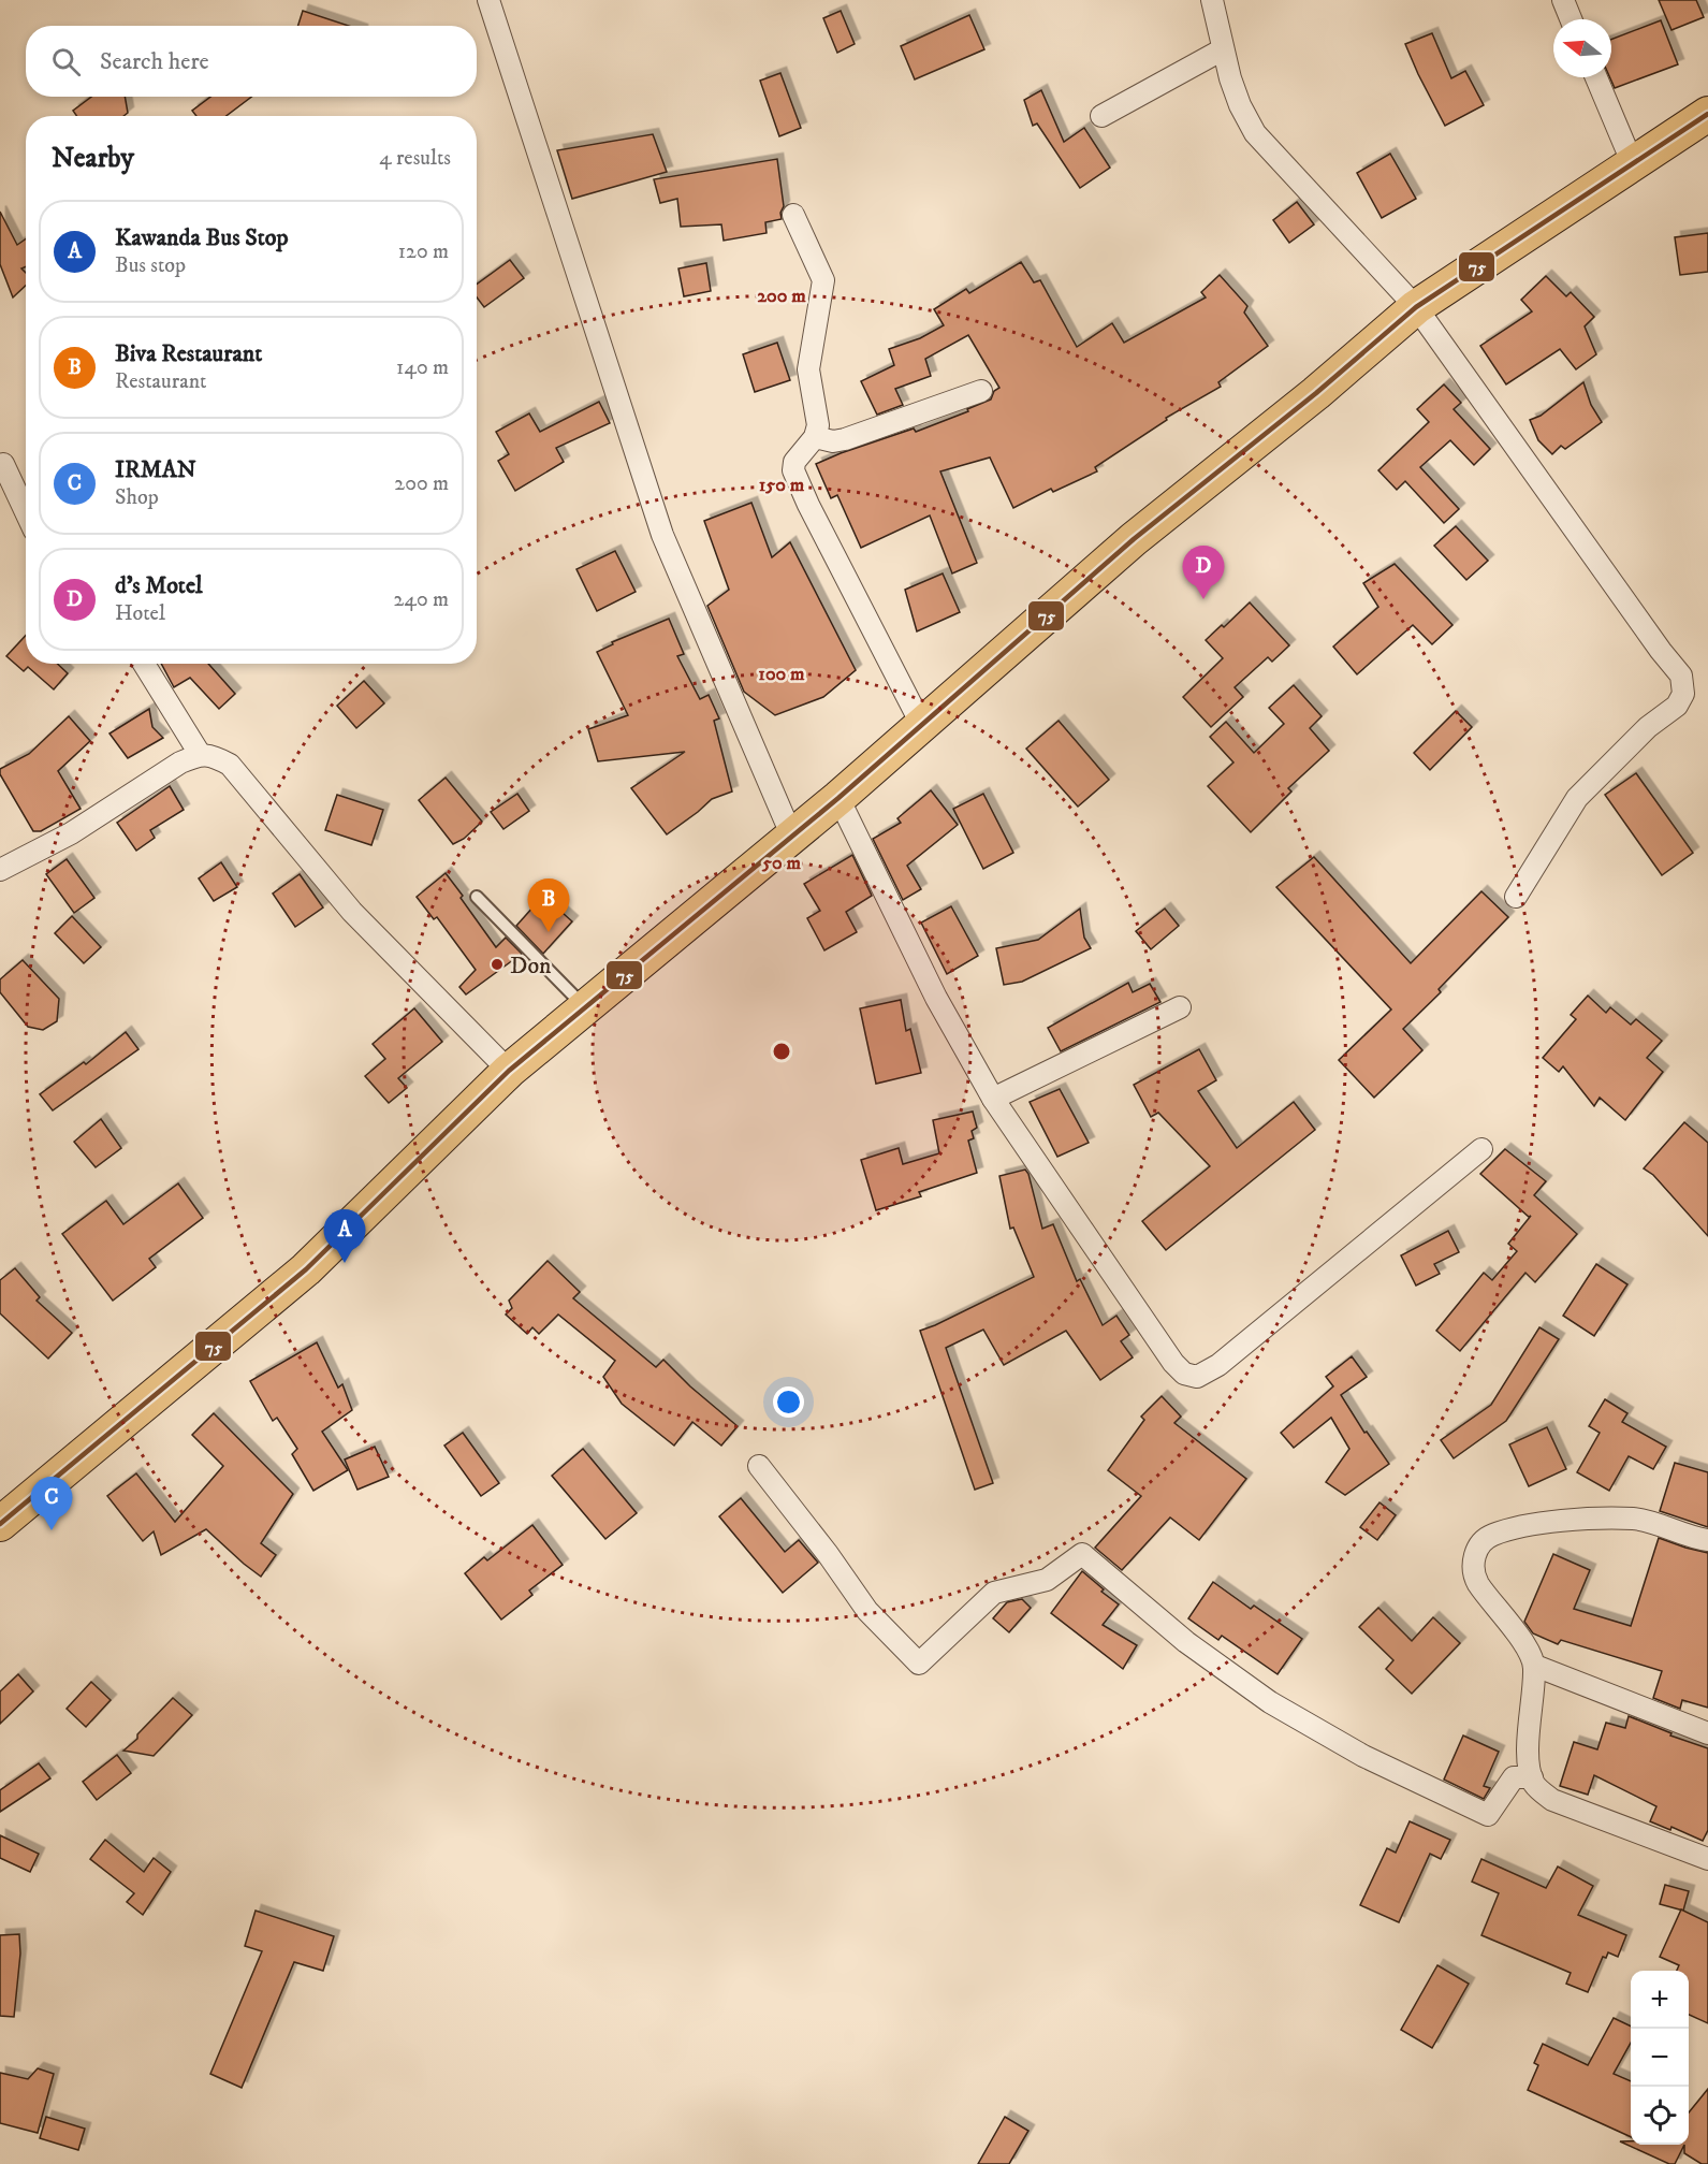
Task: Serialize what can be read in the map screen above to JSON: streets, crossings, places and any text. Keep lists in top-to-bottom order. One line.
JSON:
{"places":["Don"],"lines":["transit line 75"],"north":"left","page":{"search":"Search here","heading":["Nearby","4 results"],"list":[{"mark":"A","name":"Kawanda Bus Stop","note":"Bus stop","value":"120 m"},{"mark":"B","name":"Biva Restaurant","note":"Restaurant","value":"140 m"},{"mark":"C","name":"IRMAN","note":"Shop","value":"200 m"},{"mark":"D","name":"d's Motel","note":"Hotel","value":"240 m"}],"pins":["D","B","A","C"],"map_buttons":["+","−"]},"rings":["200 m","150 m","100 m","50 m"]}
